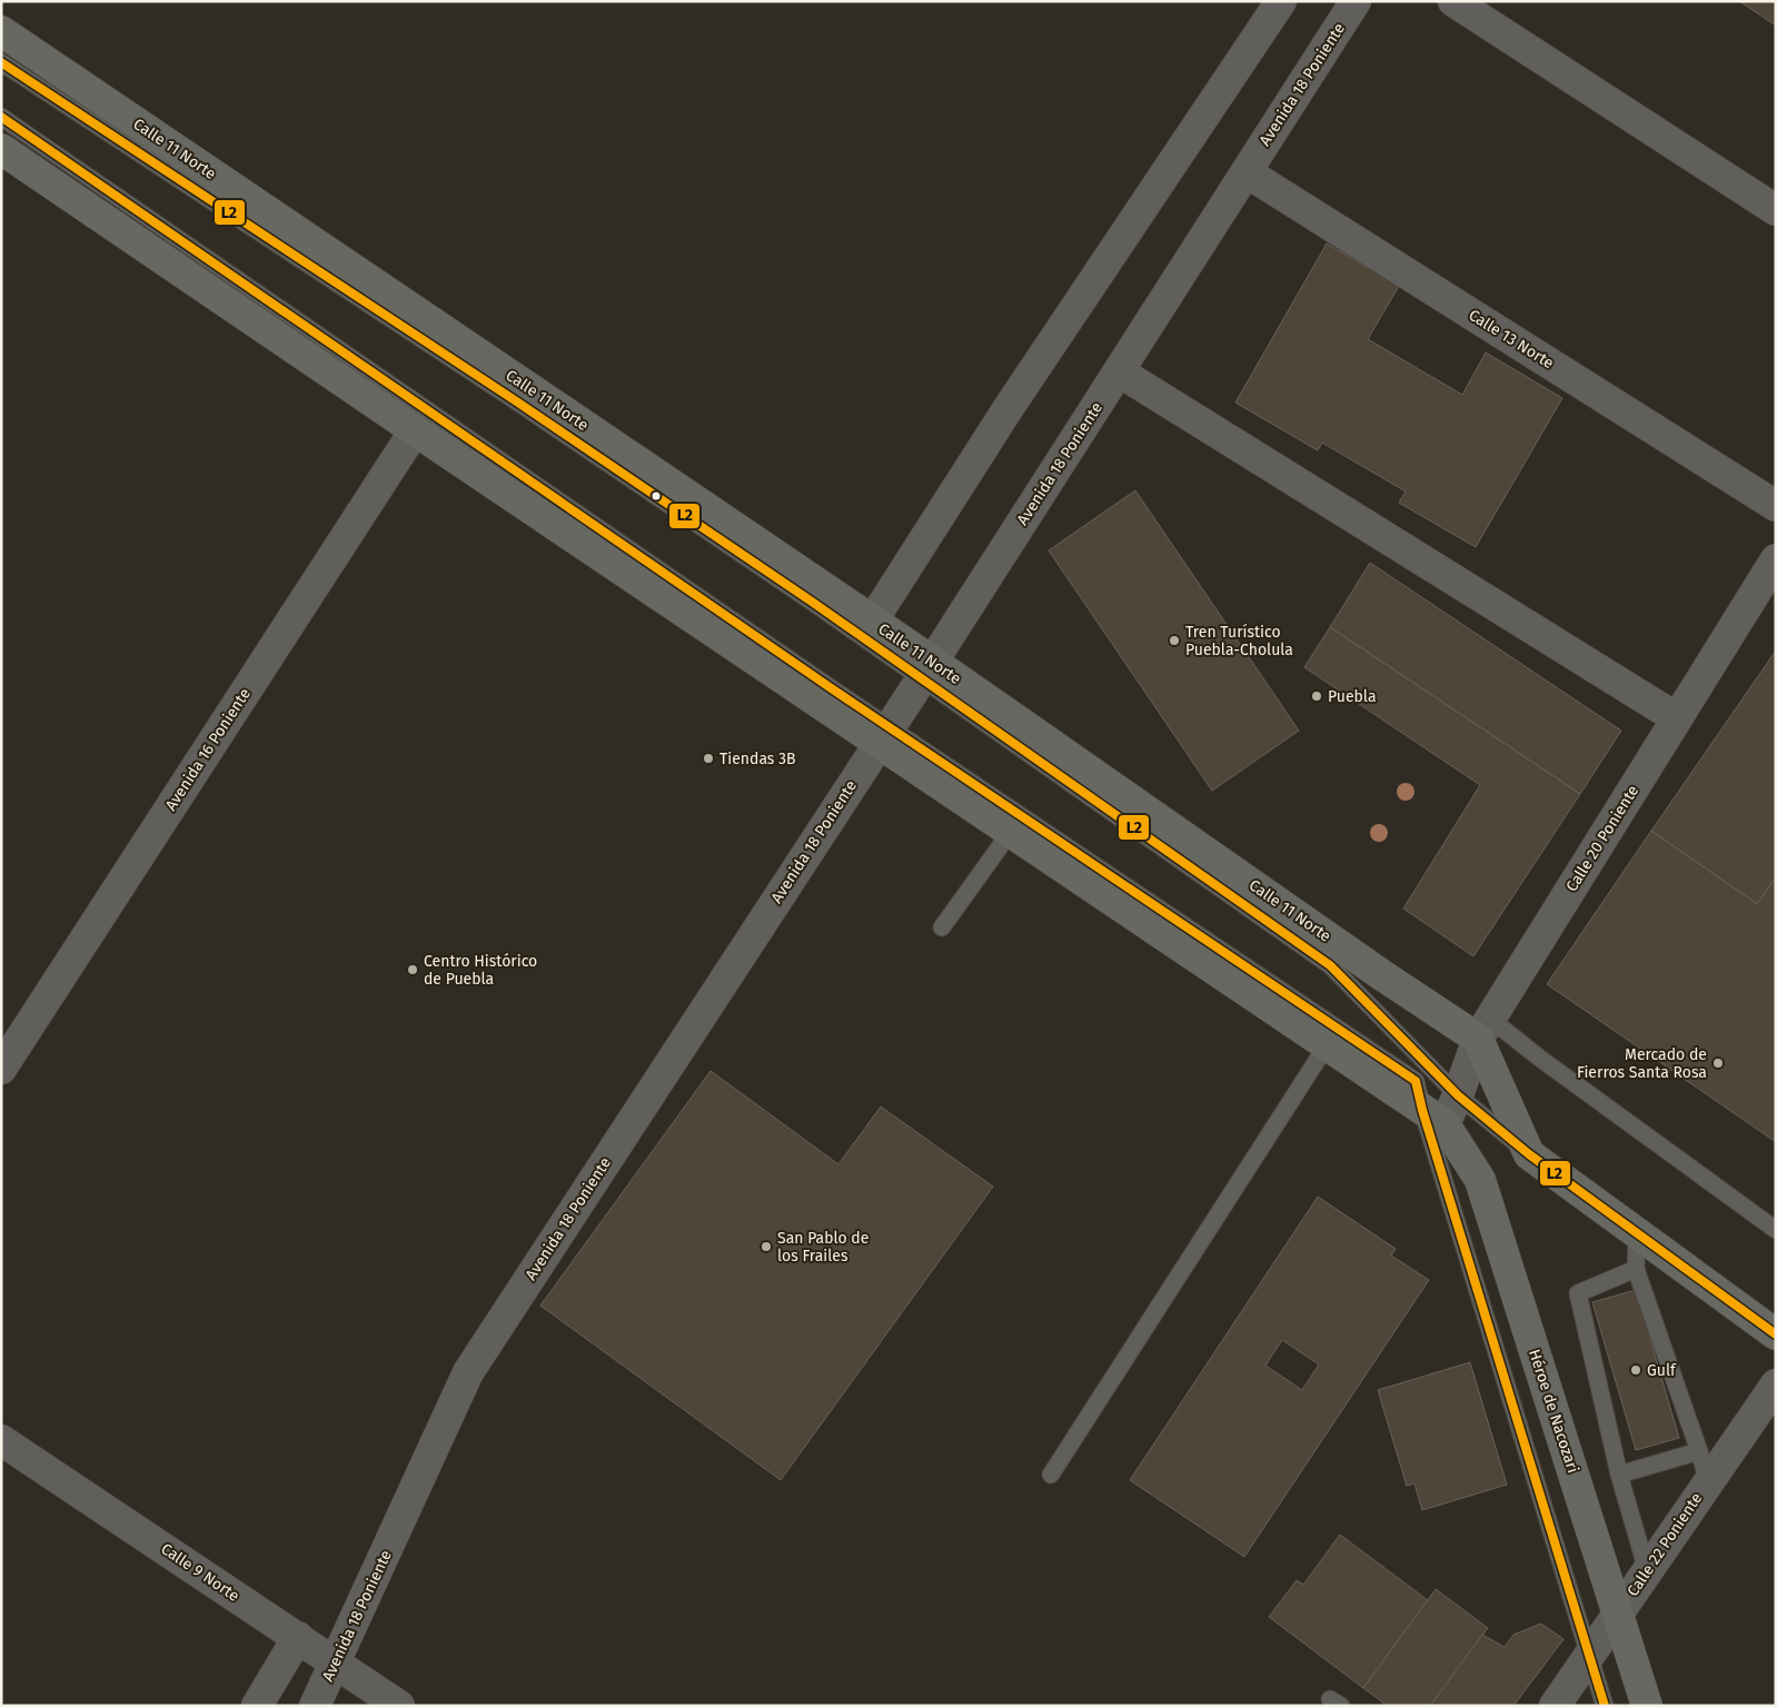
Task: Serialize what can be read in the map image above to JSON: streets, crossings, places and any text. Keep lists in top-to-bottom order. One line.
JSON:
{"streets":{"main road":["Calle 11 Norte","Héroe de Nacozari"],"street":["Avenida 18 Poniente","Calle 13 Norte","Avenida 16 Poniente","Calle 20 Poniente","Calle 22 Poniente","Calle 9 Norte"]},"crossings":[["Avenida 18 Poniente","Calle 11 Norte"],["Avenida 18 Poniente","Calle 13 Norte"],["Avenida 18 Poniente","Calle 9 Norte"],["Calle 11 Norte","Calle 20 Poniente"],["Calle 20 Poniente","Héroe de Nacozari"],["Héroe de Nacozari","Calle 22 Poniente"]],"places":["Tren Turístico Puebla-Cholula","Puebla","Tiendas 3B","Centro Histórico de Puebla","Mercado de Fierros Santa Rosa","San Pablo de los Frailes","Gulf"],"lines":["transit line L2"]}
